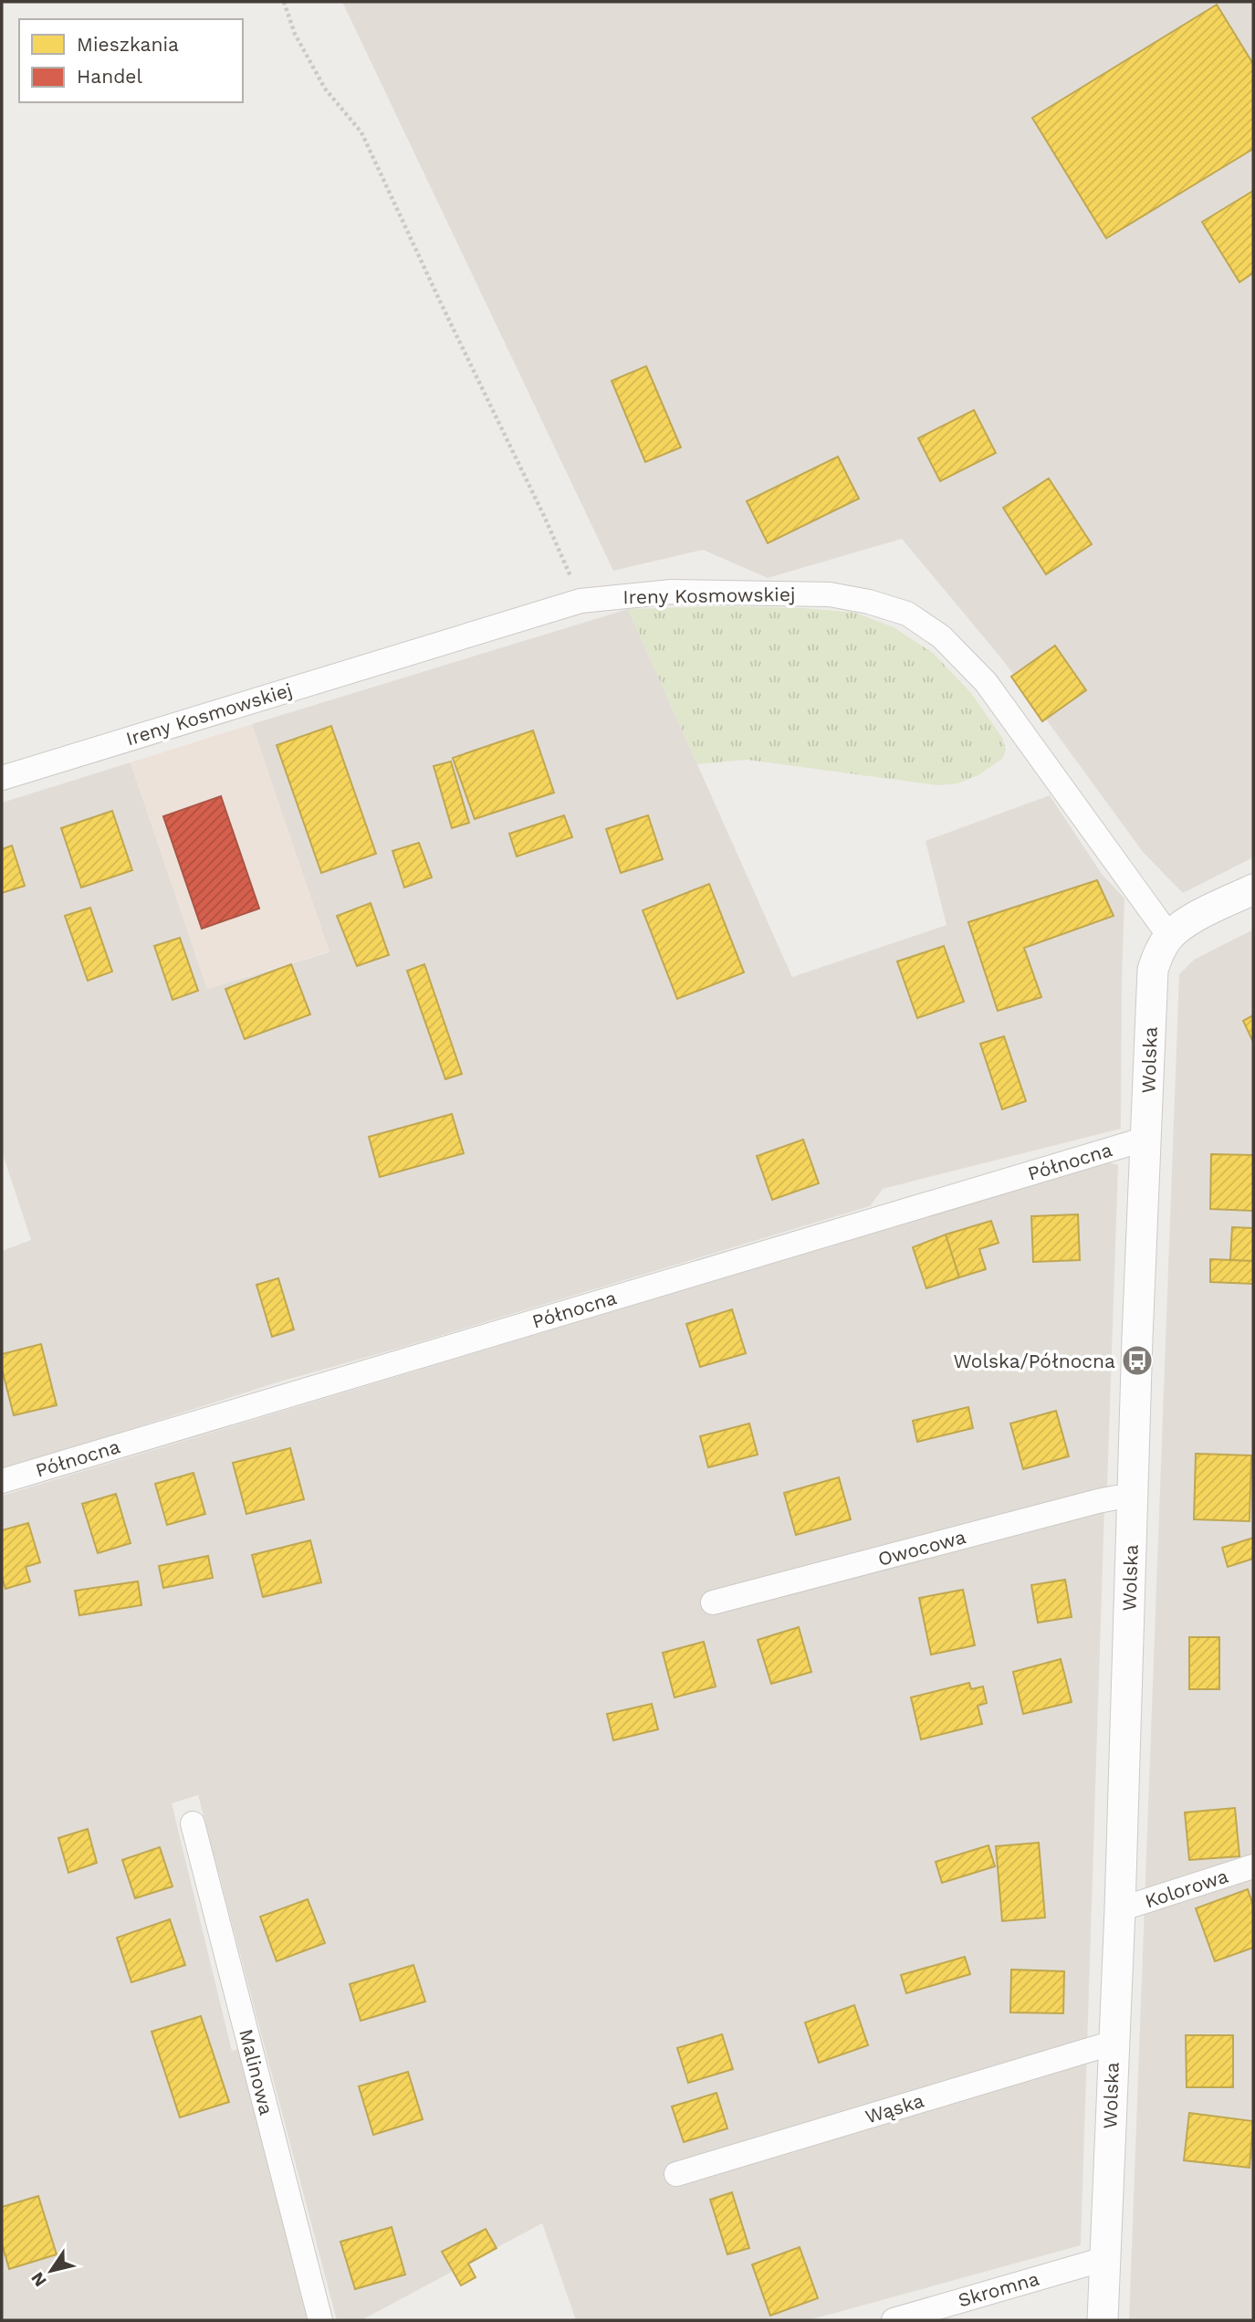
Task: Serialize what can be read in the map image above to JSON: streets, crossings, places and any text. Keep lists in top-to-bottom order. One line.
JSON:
{"streets":{"street":["Ireny Kosmowskiej","Wolska","Północna","Owocowa","Kolorowa","Malinowa","Wąska","Skromna"]},"crossings":[["Ireny Kosmowskiej","Wolska"],["Wolska","Północna"],["Wolska","Owocowa"],["Wolska","Kolorowa"],["Wolska","Wąska"],["Wolska","Skromna"]],"places":{"bus stop":["Wolska/Północna"]},"legend":["Mieszkania","Handel"],"north":"bottom left"}
